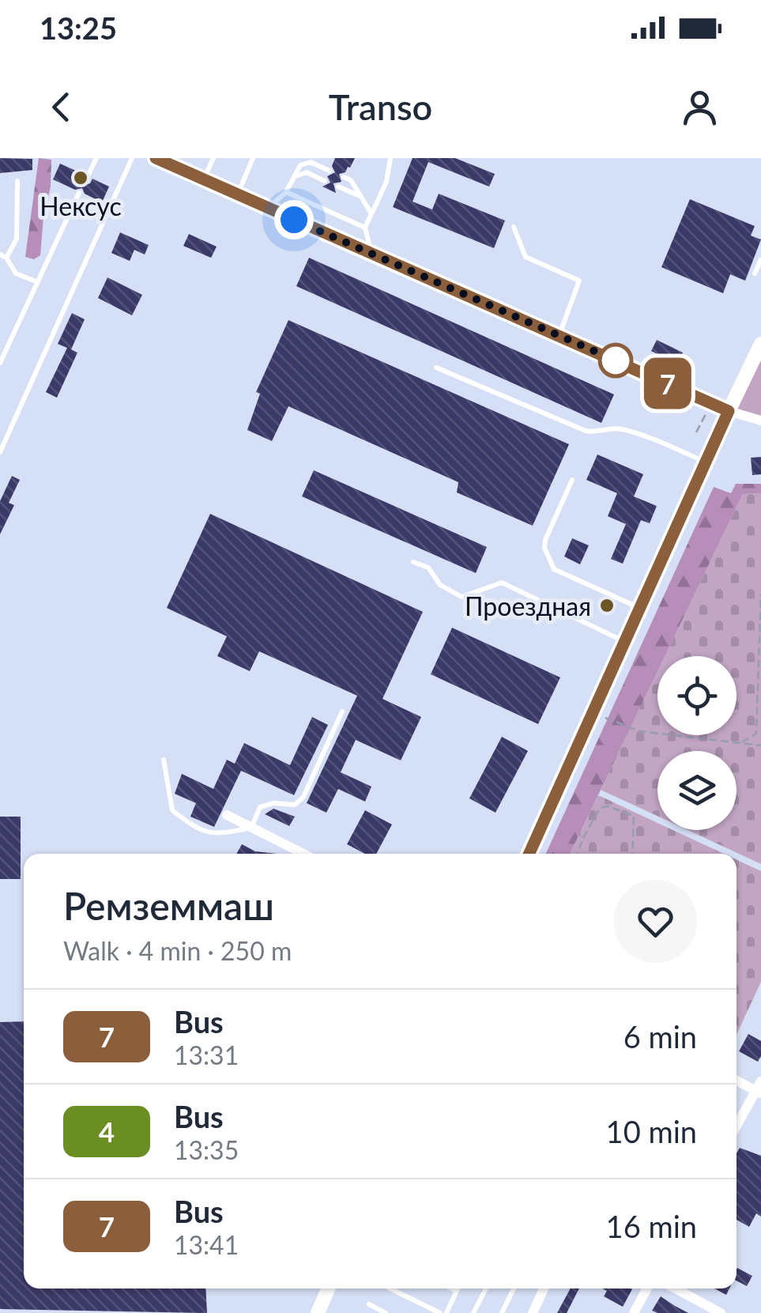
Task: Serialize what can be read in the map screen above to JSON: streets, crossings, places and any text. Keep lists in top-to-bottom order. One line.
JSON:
{"places":["Нексус","Проездная"],"lines":["bus line 7"],"page":{"status":"13:25","header":"Transo","on_map":"7","heading":["Ремземмаш","Walk · 4 min · 250 m"],"list":[{"mark":"7","name":"Bus","note":"13:31","value":"6 min"},{"mark":"4","name":"Bus","note":"13:35","value":"10 min"},{"mark":"7","name":"Bus","note":"13:41","value":"16 min"}]}}
